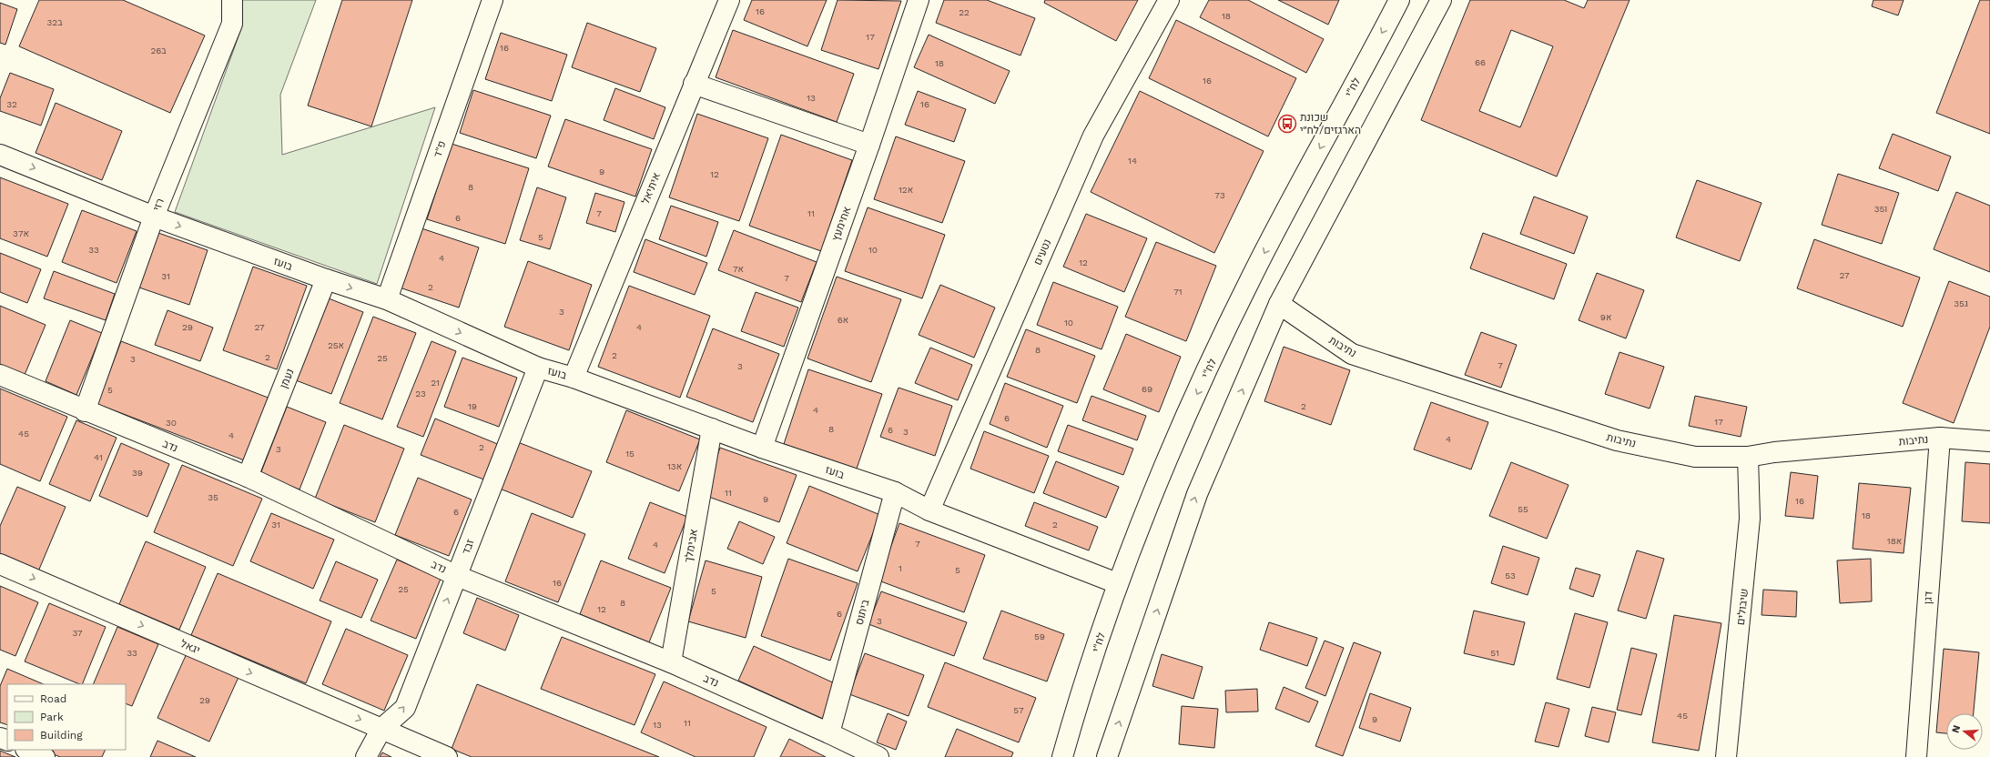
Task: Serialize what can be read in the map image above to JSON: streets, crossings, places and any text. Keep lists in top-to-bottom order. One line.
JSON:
{"streets":{"street":["לח\"י","פ\"ד","איתיאל","רזי","אחימעץ","נטעים","בועז","נתיבות","נעמן","נדב","אבימלך","זבד","דגן","שיבולים","ביתוס","יגאל"]},"crossings":[["לח\"י","בועז"],["פ\"ד","בועז"],["איתיאל","בועז"],["רזי","בועז"],["רזי","נדב"],["אחימעץ","בועז"],["נטעים","בועז"],["בועז","נעמן"],["בועז","אבימלך"],["בועז","זבד"],["בועז","ביתוס"],["נתיבות","דגן"],["נתיבות","שיבולים"],["נעמן","נדב"],["נדב","אבימלך"],["נדב","זבד"],["נדב","ביתוס"],["זבד","יגאל"]],"one_way":["בועז","זבד","יגאל"],"places":{"bus stop":["שכונת הארגזים/לח״י"]},"house_numbers":["16","22","18","32ב","17","16","26ב","66","18","16","13","32","16","14","9","12","8","12א","73","35ו","7","11","6","37א","5","33","10","4","12","7א","27","31","7","2","71","35ג","3","9א","6א","10","29","27","4","25א","8","2","2","25","3","7","3","21","69","5","23","19","2","4","6","17","30","8","6","3","45","4","4","2","3","15","41","13א","39","11","35","9","16","55","6","18","31","2","18א","7","4","1","5","53","16","25","5","8","12","6","3","37","59","33","51","29","57","45","9","11","13"],"legend":["Road","Park","Building"],"north":"left"}
